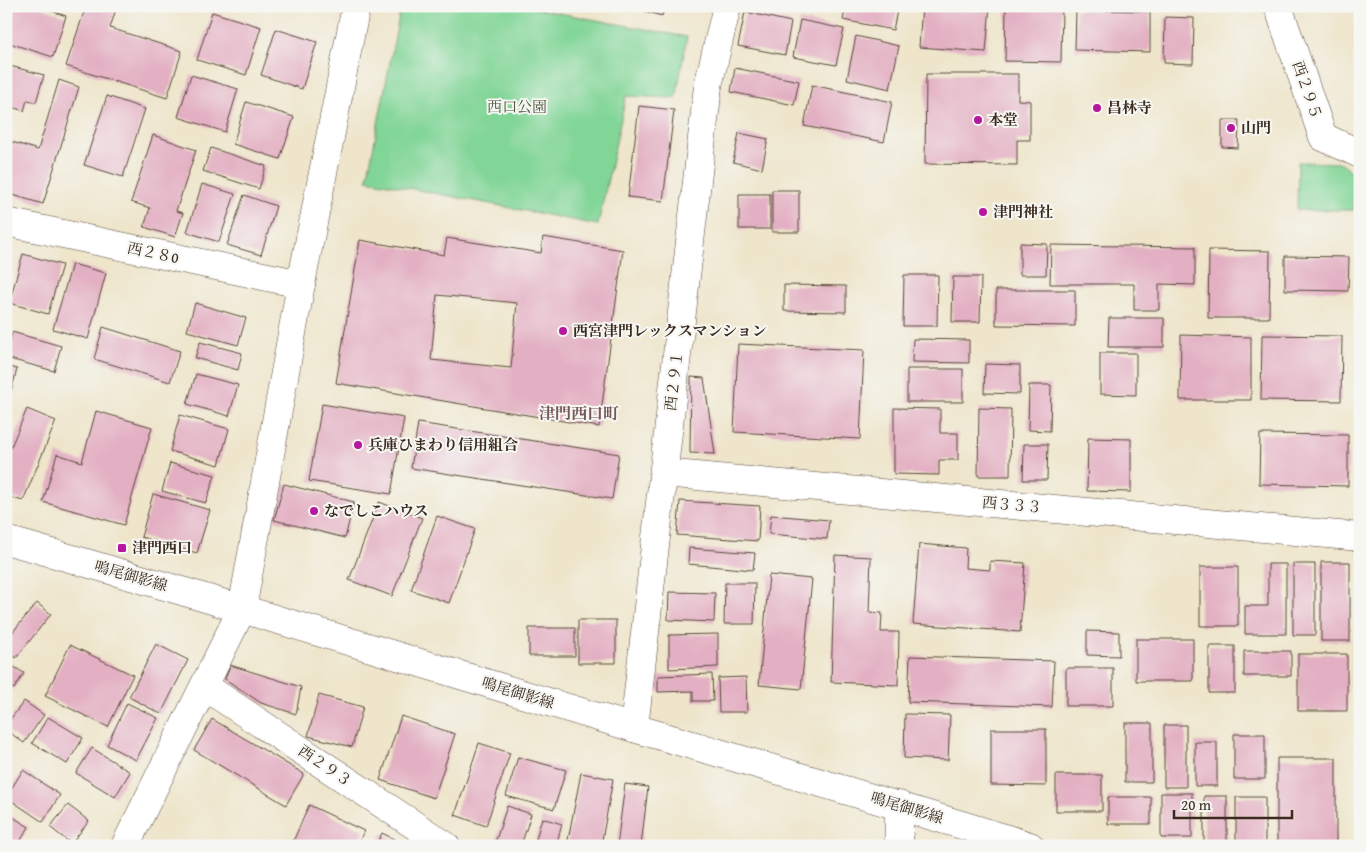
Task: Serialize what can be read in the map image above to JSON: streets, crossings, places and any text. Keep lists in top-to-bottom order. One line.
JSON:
{"streets":{"street":["西２９５","西２８0","西２９１","西３３３","鳴尾御影線","西２９３"]},"crossings":[["西２９１","西３３３"],["西２９１","鳴尾御影線"]],"districts":["津門西口町"],"parks":["西口公園"],"places":{"other":["昌林寺","本堂","山門","津門神社","西宮津門レックスマンション","兵庫ひまわり信用組合","なでしこハウス"],"transit":["津門西口"]},"scale_bar":"20 m"}
